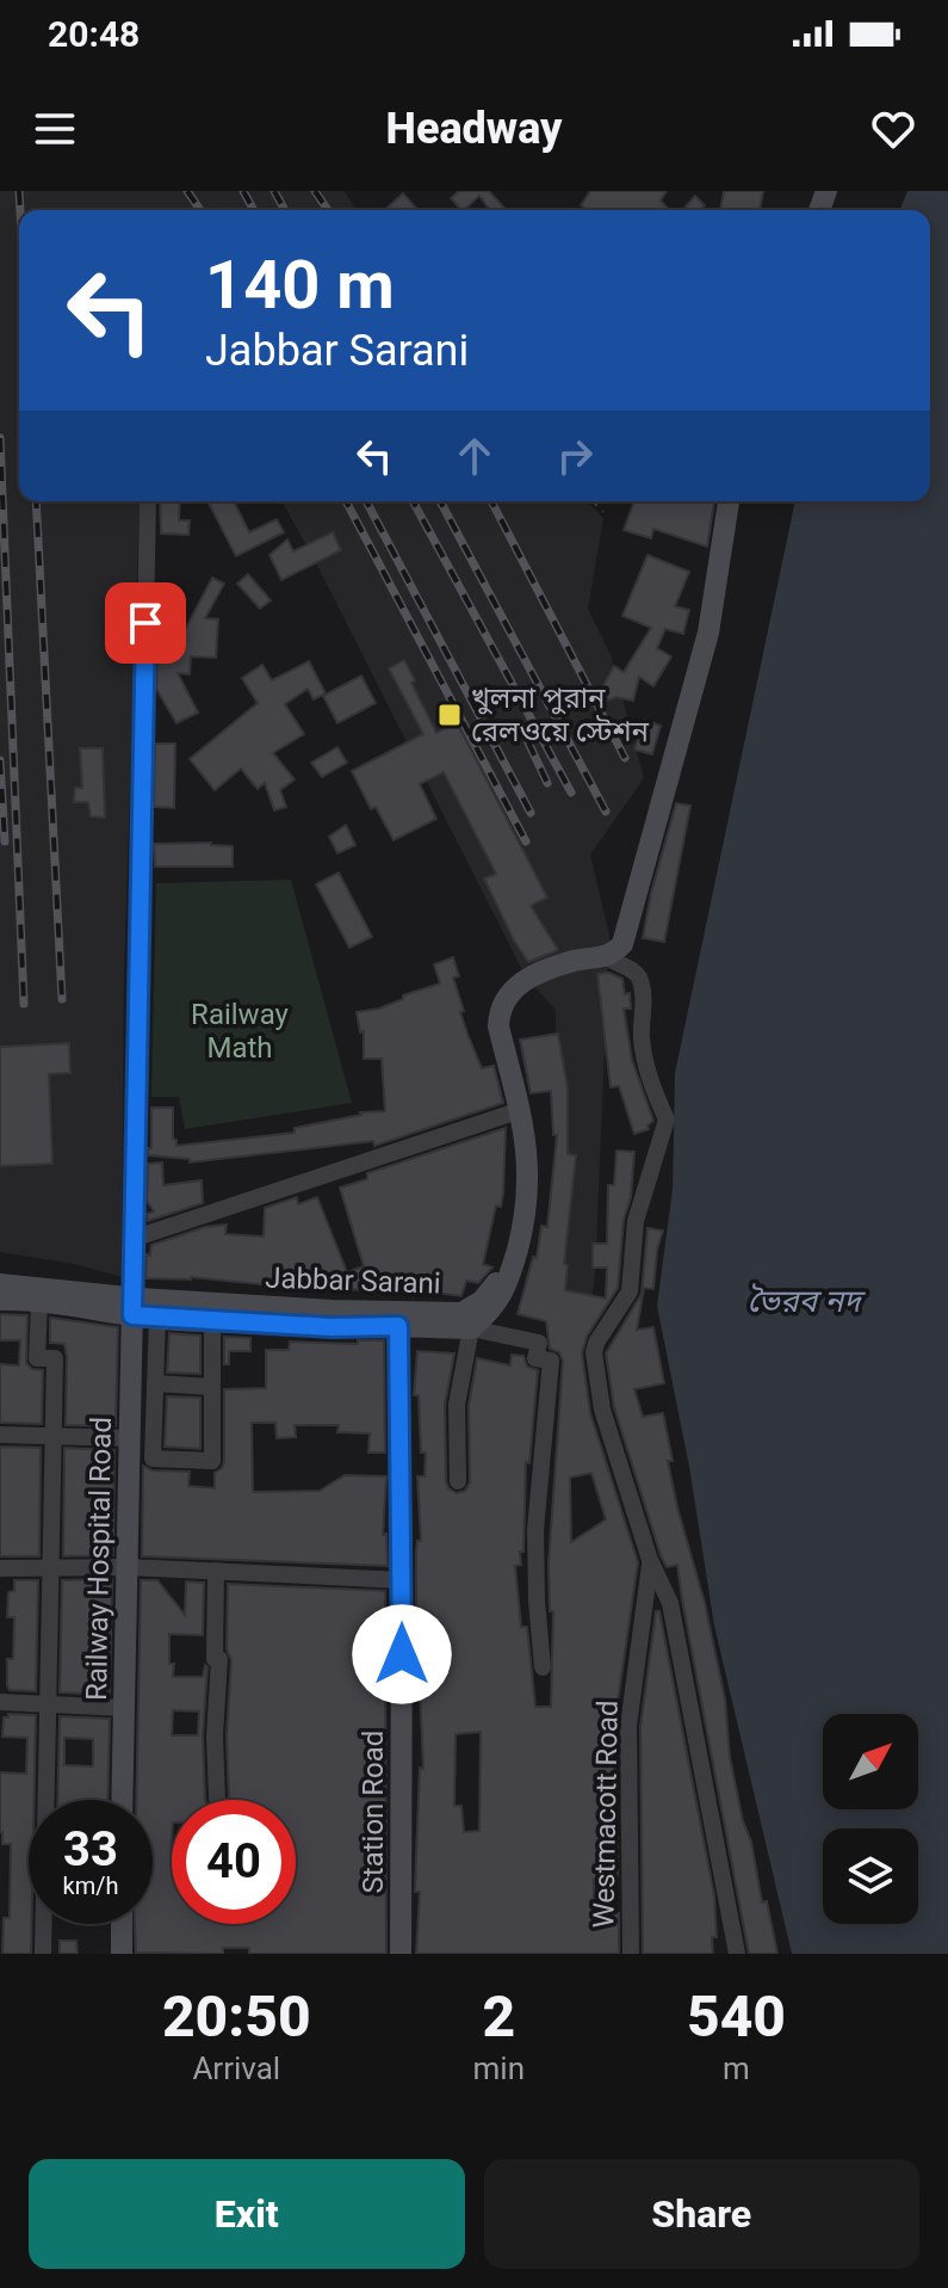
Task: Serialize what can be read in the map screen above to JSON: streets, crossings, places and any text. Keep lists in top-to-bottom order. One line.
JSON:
{"streets":{"street":["Jabbar Sarani","Railway Hospital Road","Station Road","Westmacott Road"]},"crossings":[["Jabbar Sarani","Railway Hospital Road"],["Jabbar Sarani","Station Road"]],"water":["ভৈরব নদ"],"parks":["Railway Math"],"places":{"transit":["খুলনা পুরান রেলওয়ে স্টেশন"]},"north":"top right","page":{"status":"20:48","header":"Headway","turn":["140 m","Jabbar Sarani"],"speed":"33 km/h","limit":"40","eta":["20:50","Arrival","2","min","540","m"],"buttons":["Exit","Share"]}}
